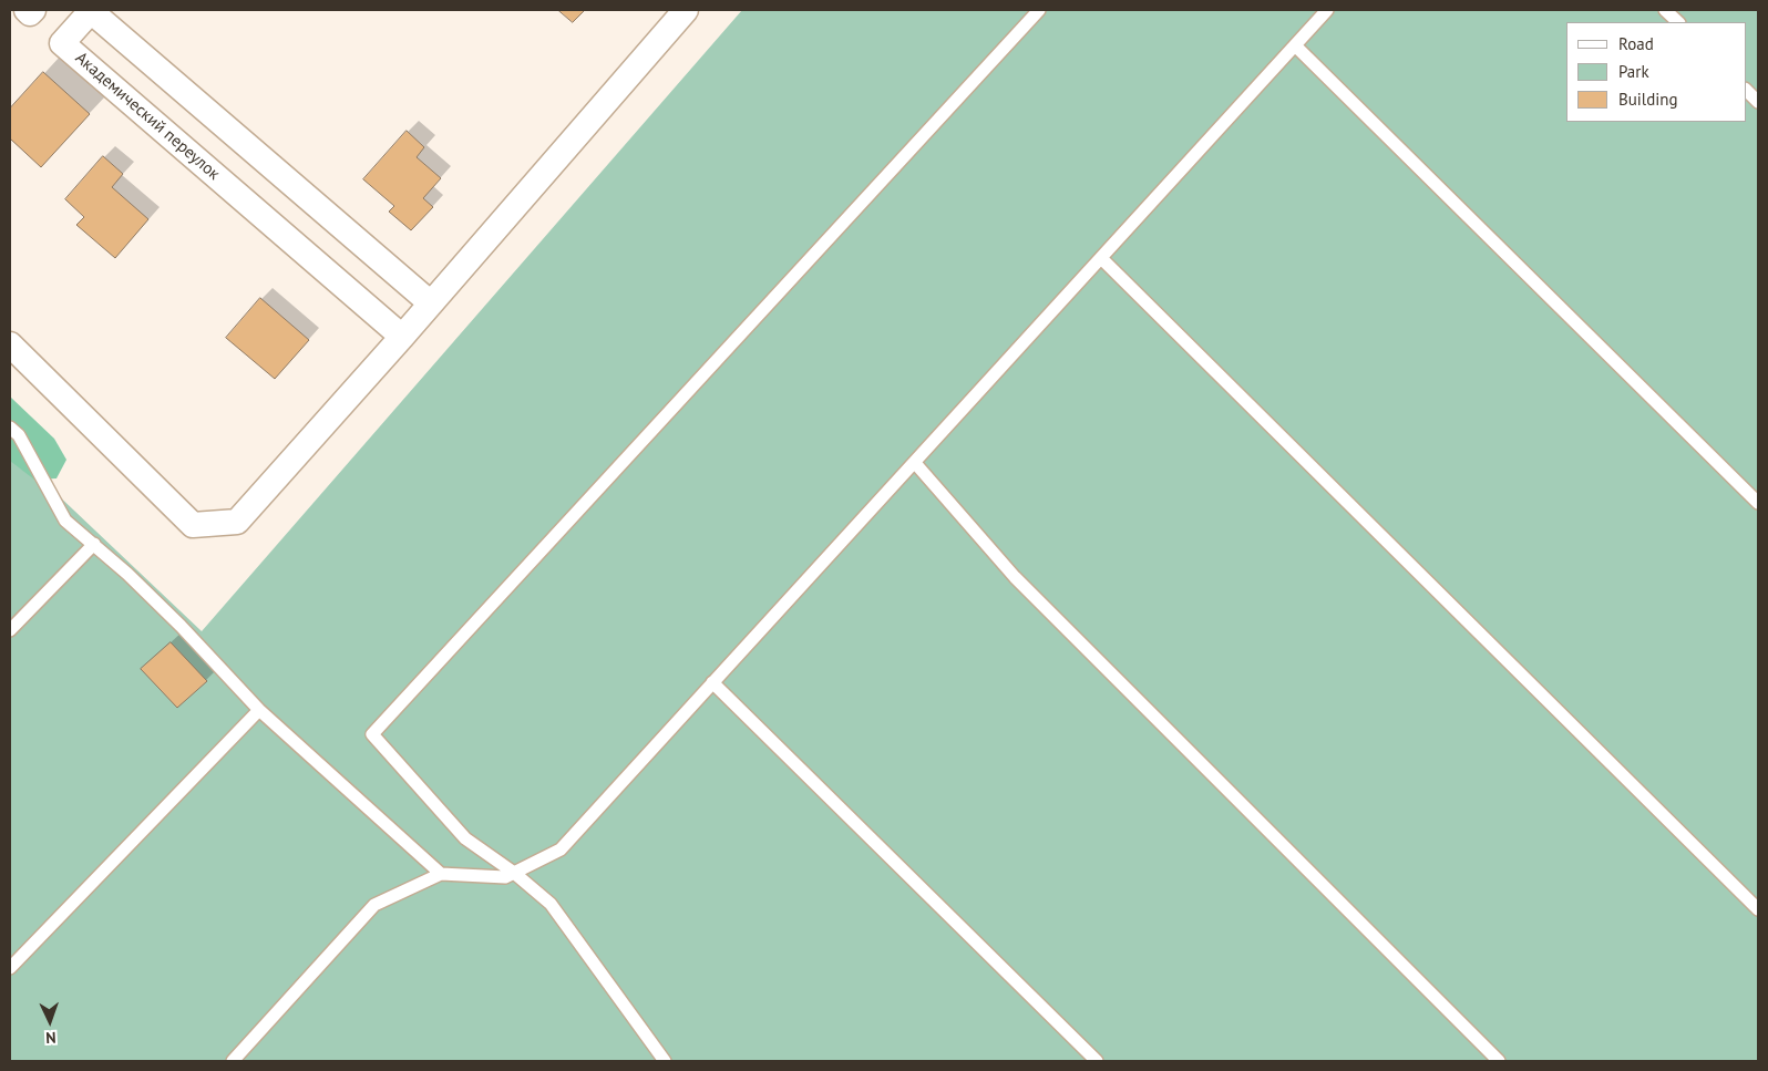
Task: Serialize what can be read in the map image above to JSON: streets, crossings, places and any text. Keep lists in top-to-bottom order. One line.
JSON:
{"streets":{"street":["Академический переулок"]},"legend":["Road","Park","Building"],"north":"bottom"}
